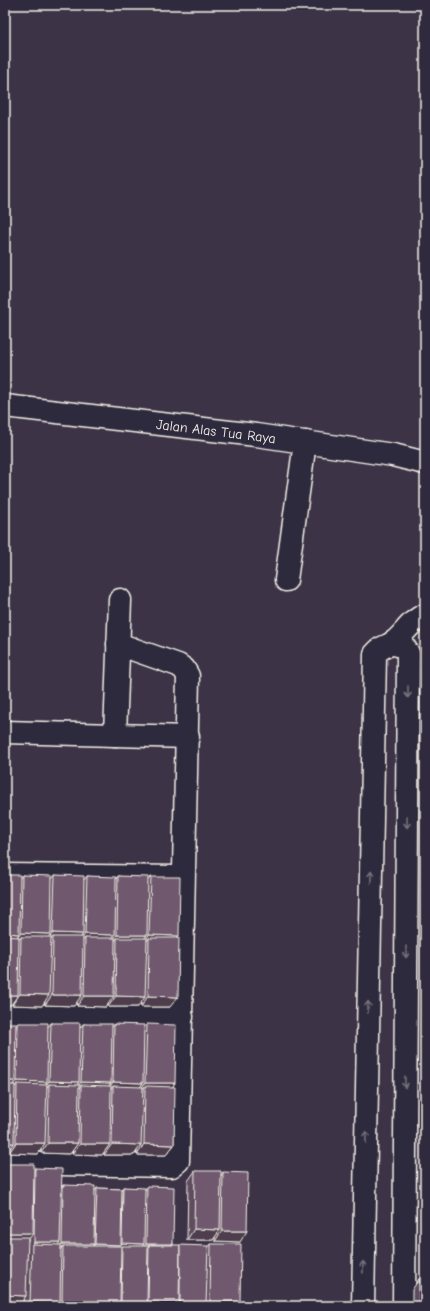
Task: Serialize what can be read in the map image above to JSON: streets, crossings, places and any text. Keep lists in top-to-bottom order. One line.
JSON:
{"streets":{"street":["Jalan Alas Tua Raya"]}}
